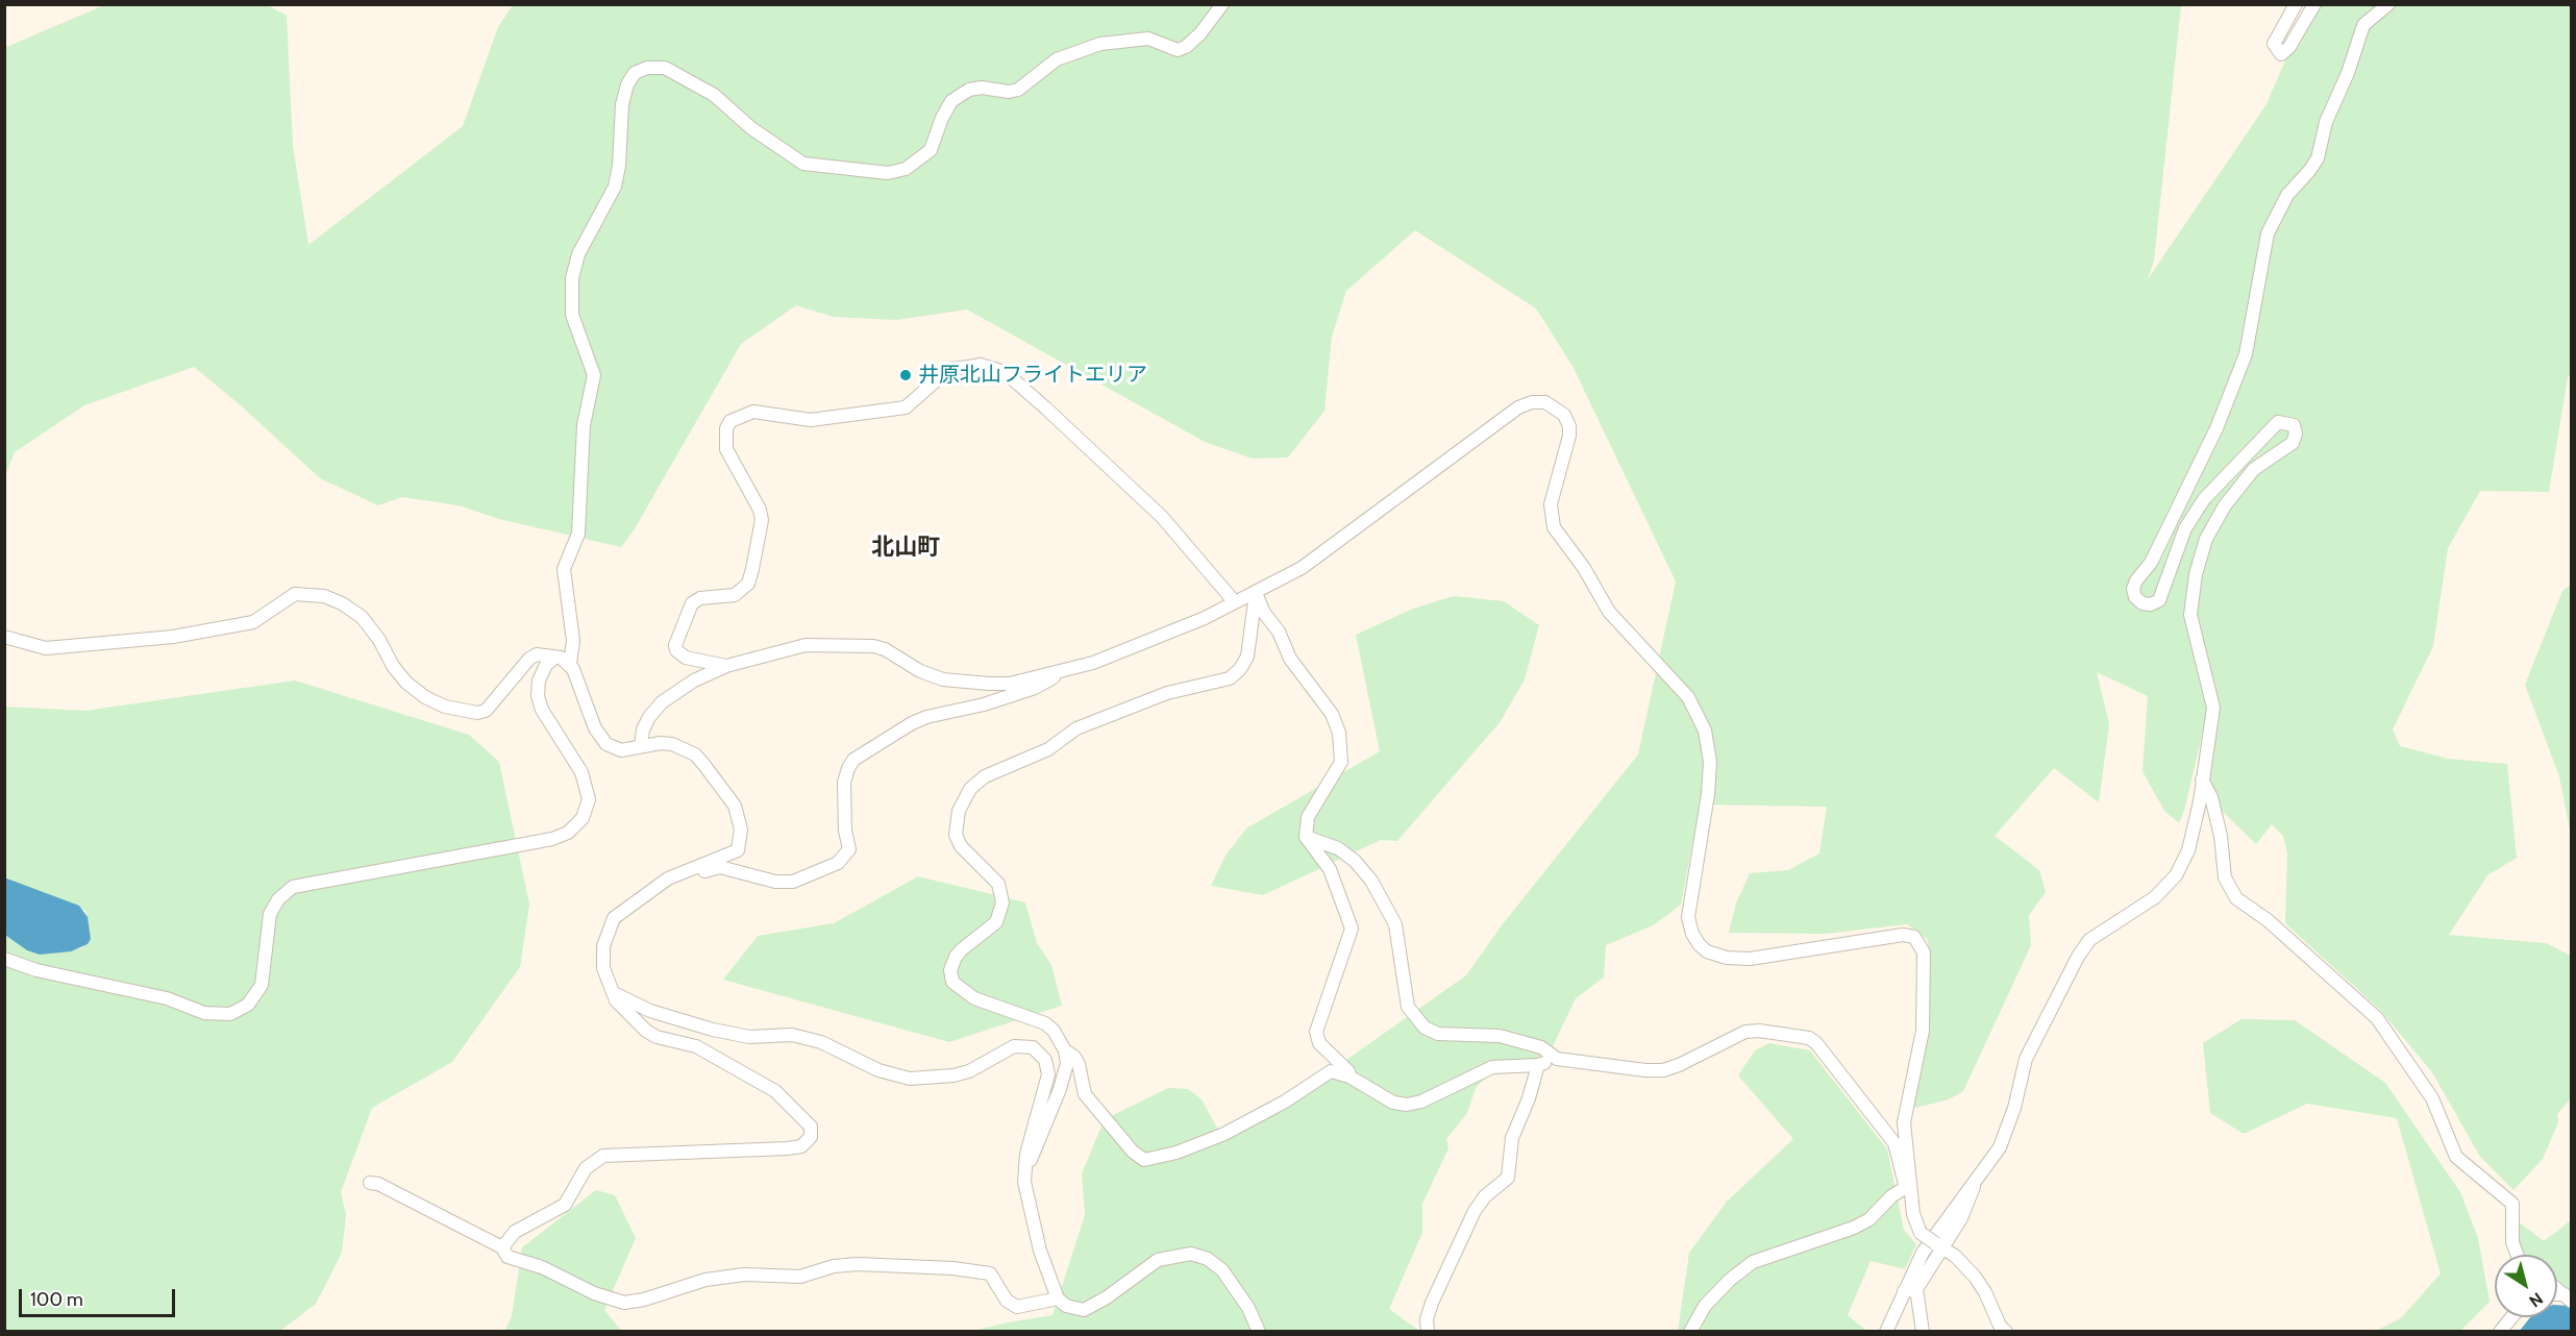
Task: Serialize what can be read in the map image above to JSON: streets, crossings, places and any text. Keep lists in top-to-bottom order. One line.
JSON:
{"districts":["北山町"],"places":["井原北山フライトエリア"],"scale_bar":"100 m","north":"bottom right"}
